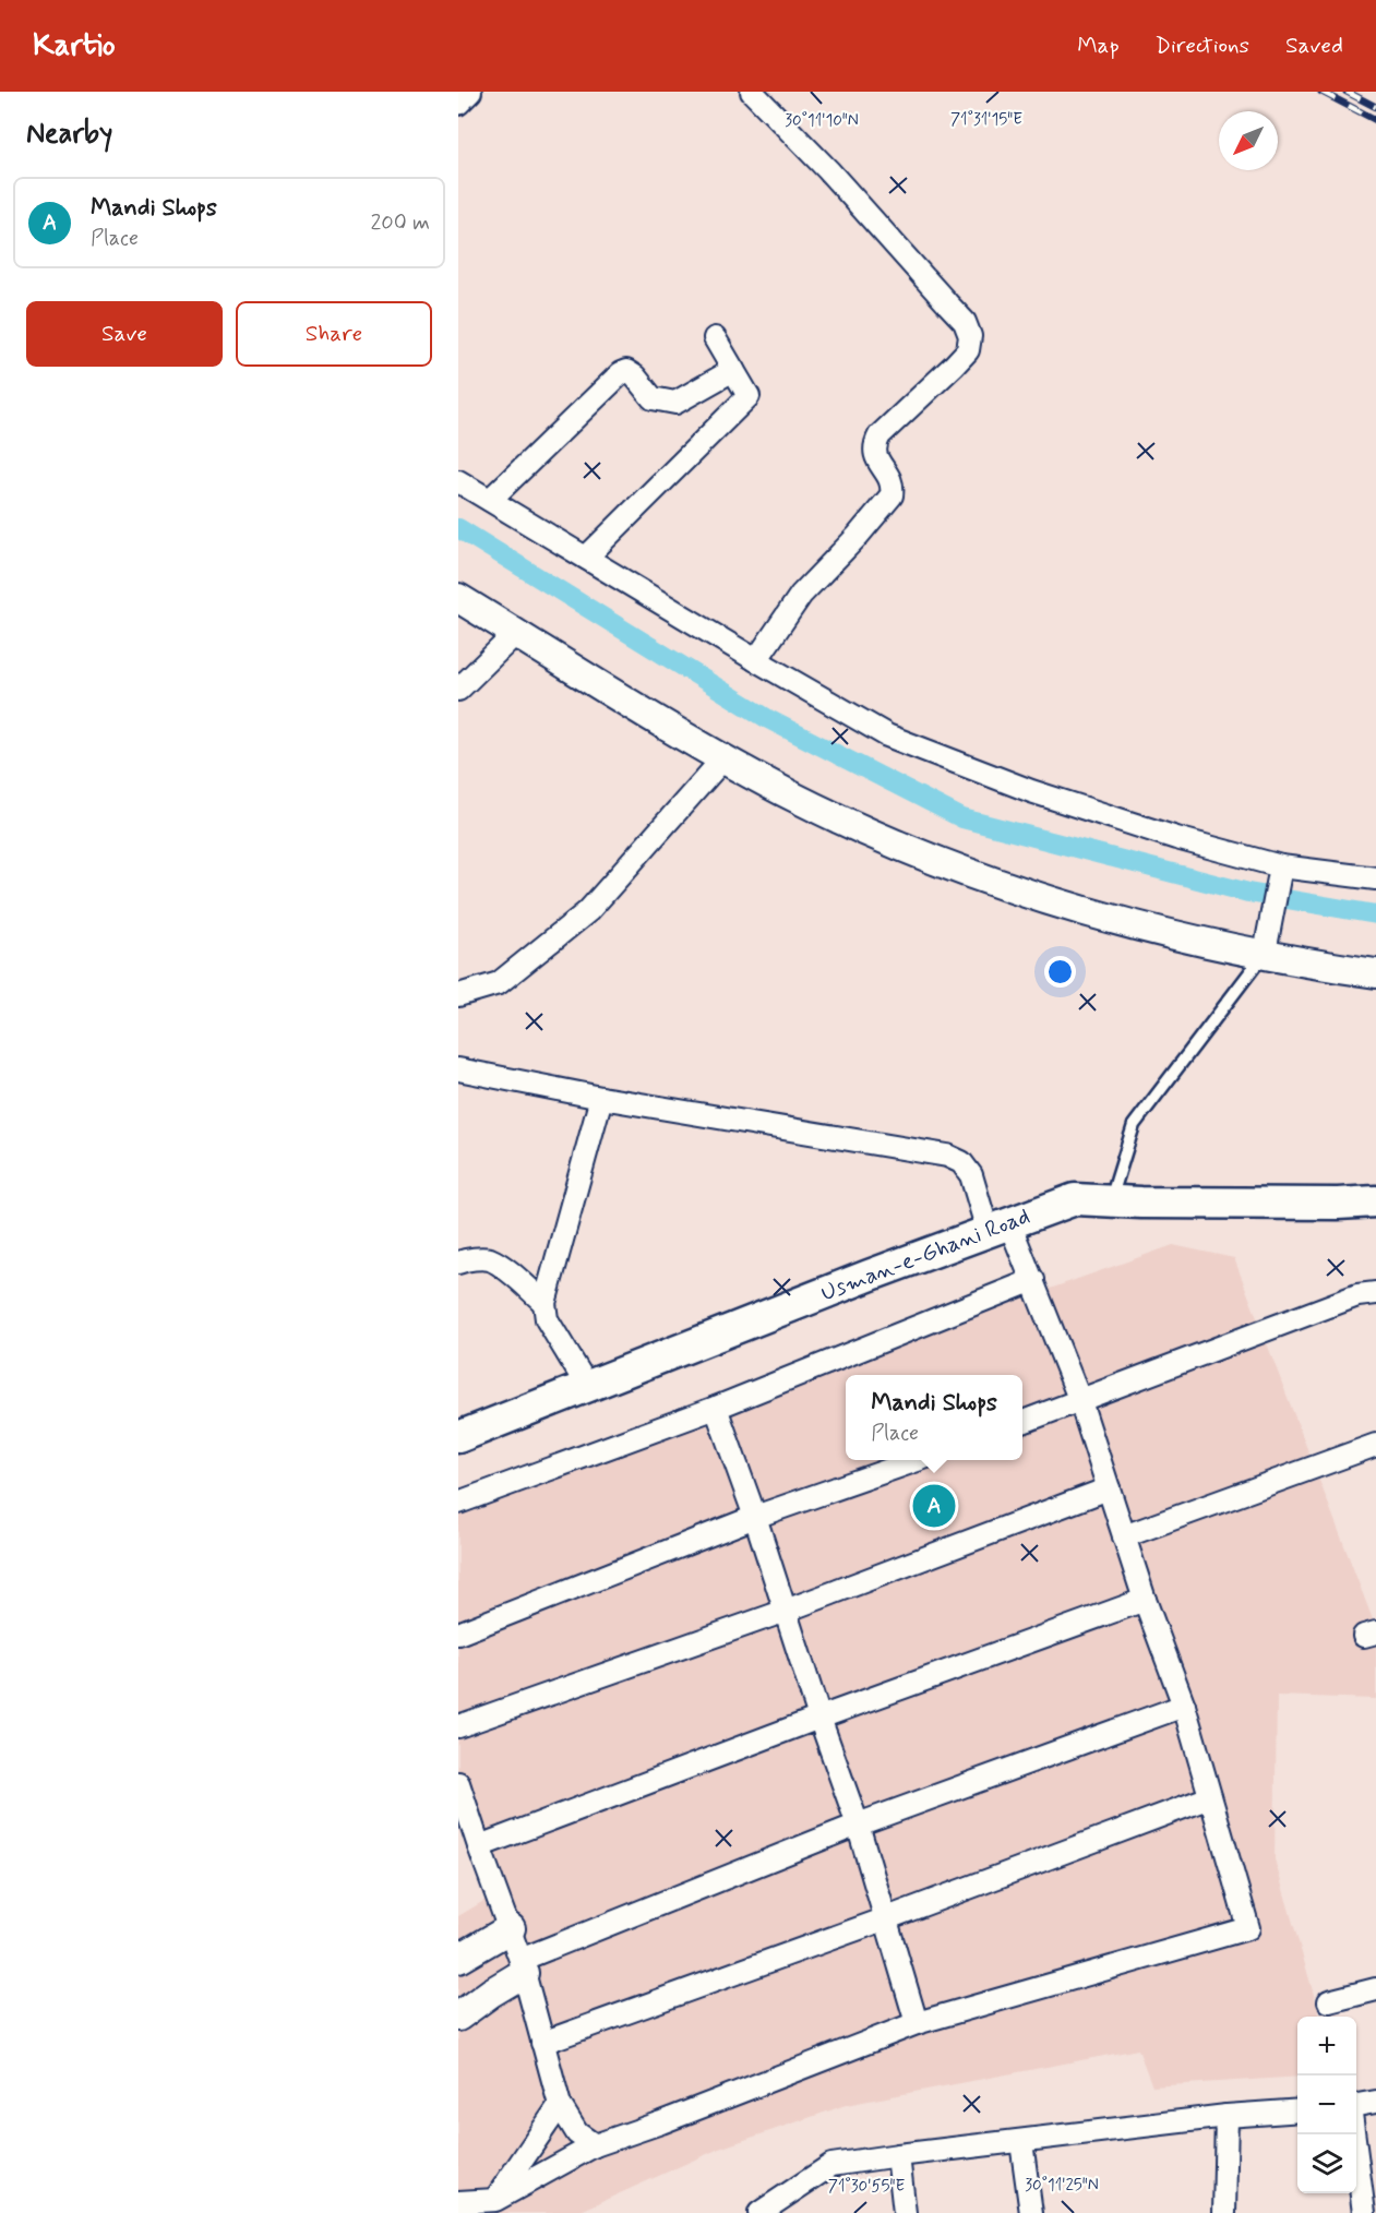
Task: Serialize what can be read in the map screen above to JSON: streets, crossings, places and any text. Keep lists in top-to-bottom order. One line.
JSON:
{"streets":{"main road":["Usman-e-Ghani Road"]},"north":"bottom left","page":{"header":"Kartio","nav":["Map","Directions","Saved"],"heading":"Nearby","list":[{"mark":"A","name":"Mandi Shops","note":"Place","value":"200 m"}],"buttons":["Save","Share"],"popup":["Mandi Shops","Place"],"pins":"A","map_buttons":["+","−"]},"coordinates":["71°31'15\"E","30°11'10\"N","30°11'25\"N","71°30'55\"E"]}
